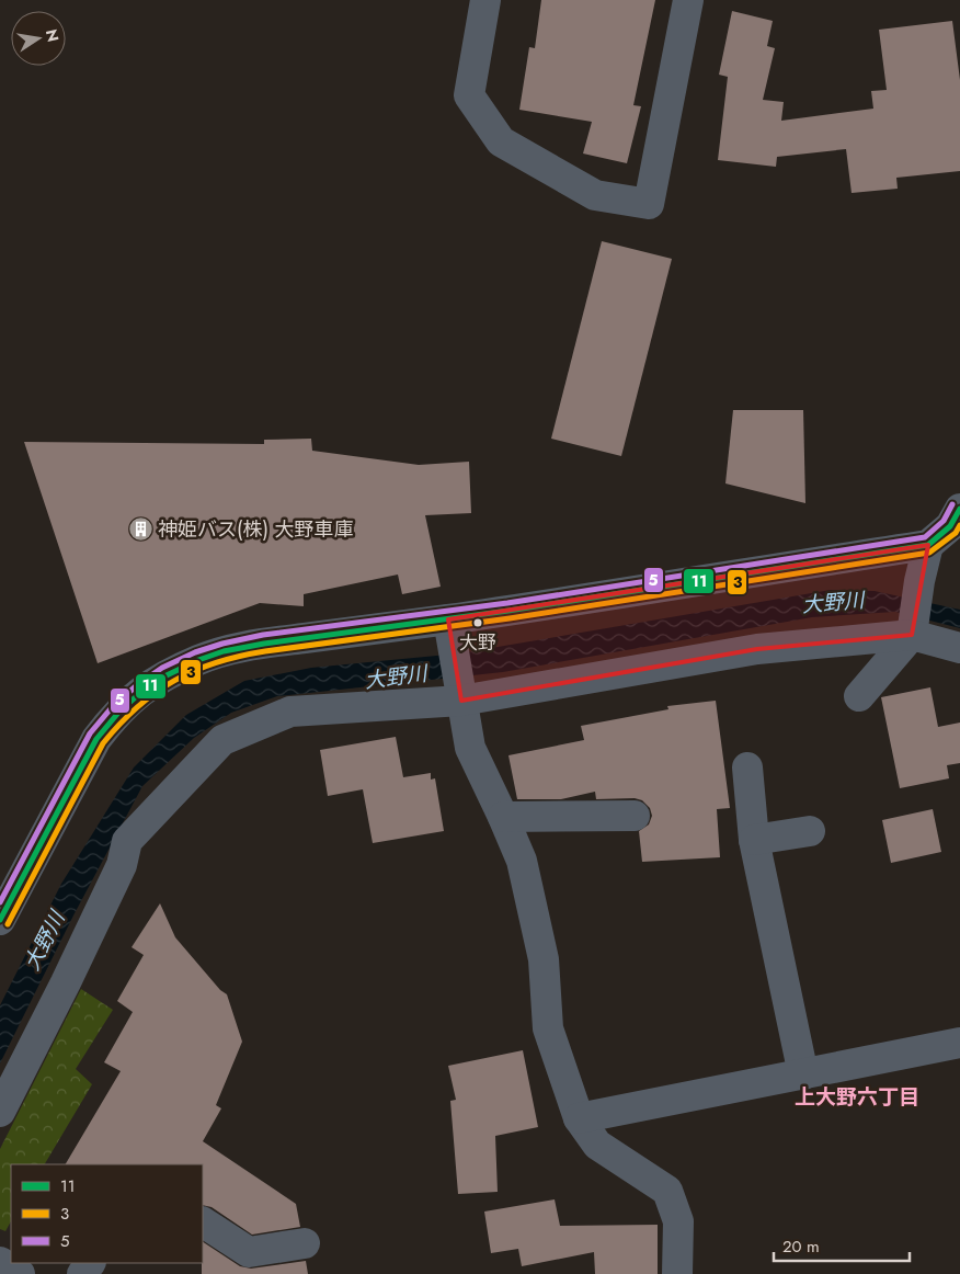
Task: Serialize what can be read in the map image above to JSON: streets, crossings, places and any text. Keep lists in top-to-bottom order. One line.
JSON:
{"districts":["上大野六丁目"],"water":["大野川"],"places":{"building":["神姫バス(株) 大野車庫"],"other":["大野"]},"lines":["transit line 5","transit line 11","transit line 3"],"legend":["11","3","5"],"scale_bar":"20 m","north":"right"}
